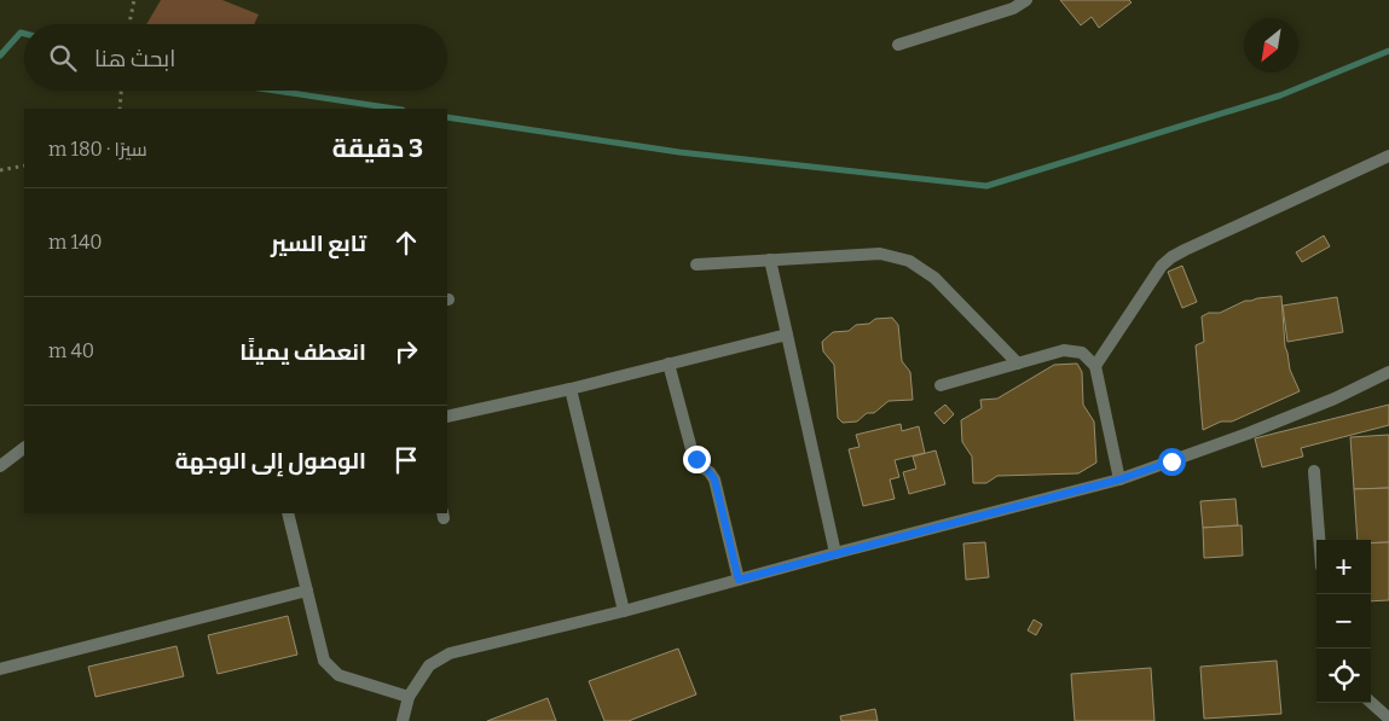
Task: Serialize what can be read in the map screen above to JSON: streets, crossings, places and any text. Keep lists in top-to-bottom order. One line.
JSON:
{"north":"bottom left","page":{"search":"ابحث هنا","heading":["3 دقيقة","سيرًا · 180 m"],"list":[["تابع السير","140 m"],["انعطف يمينًا","40 m"],"الوصول إلى الوجهة"],"map_buttons":["+","−"]}}
